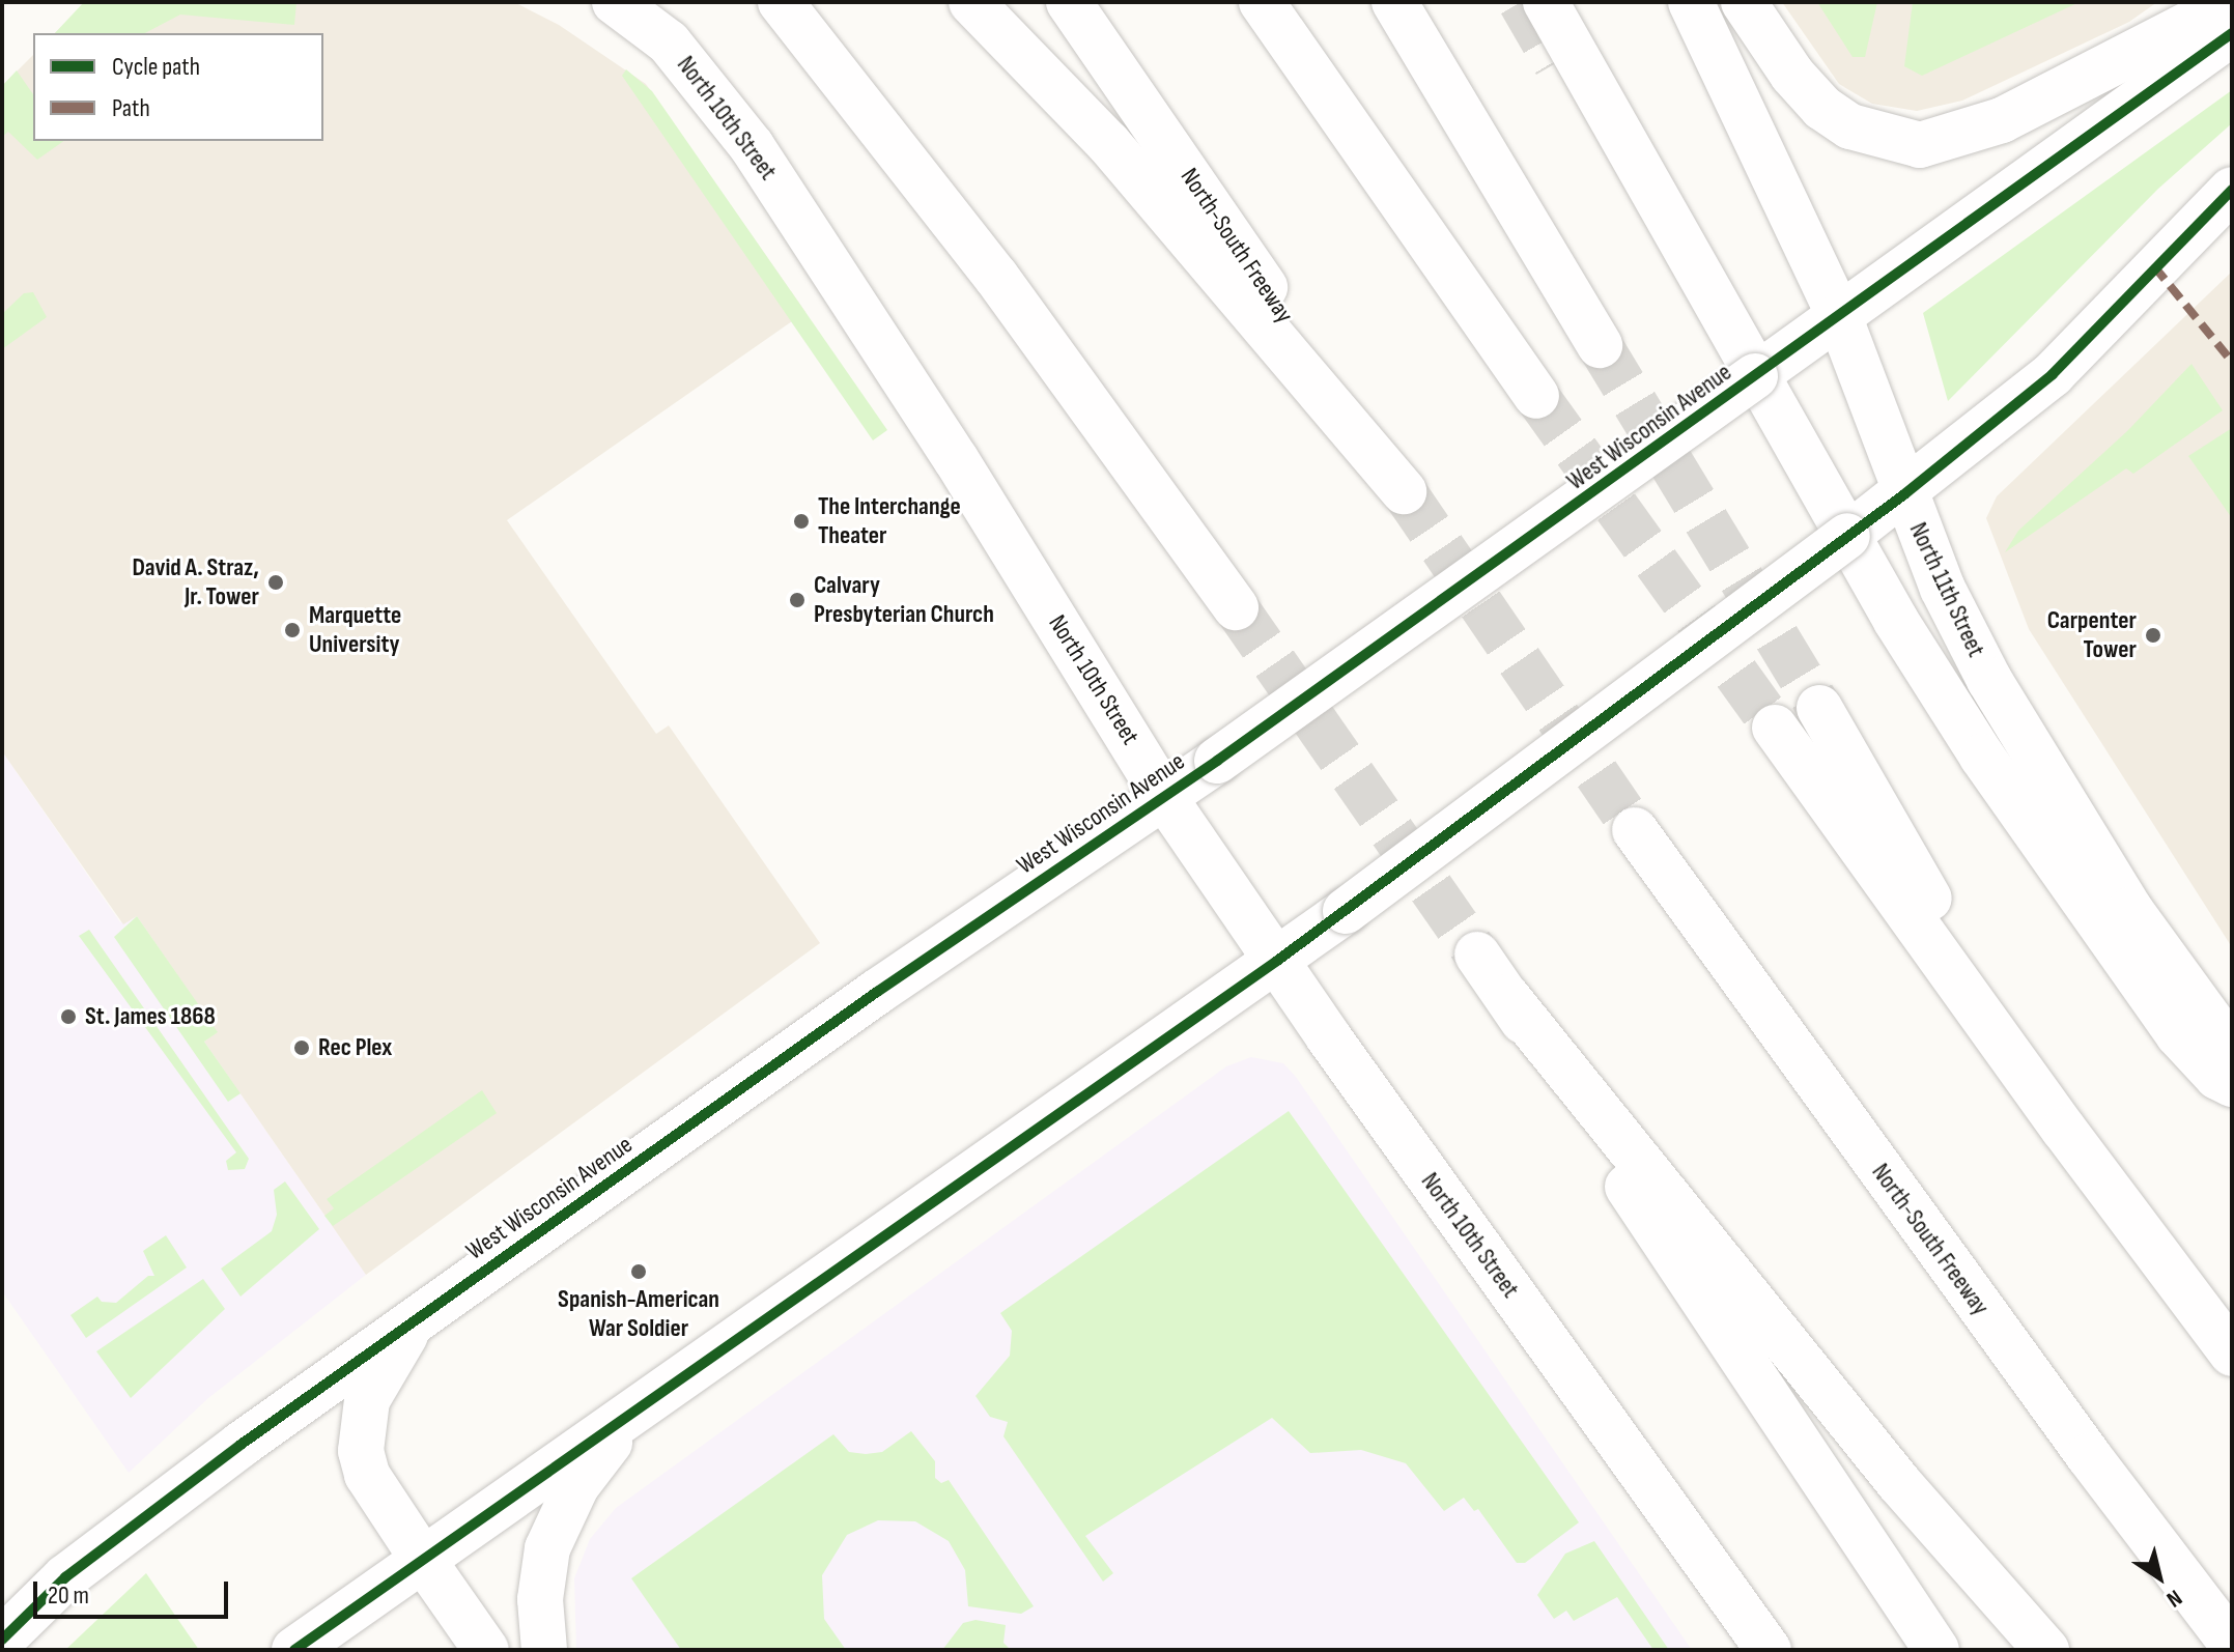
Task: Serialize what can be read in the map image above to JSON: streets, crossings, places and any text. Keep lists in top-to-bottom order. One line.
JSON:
{"streets":{"main road":["North 10th Street","North-South Freeway","West Wisconsin Avenue","North 11th Street"]},"crossings":[["North 10th Street","West Wisconsin Avenue"],["West Wisconsin Avenue","North 11th Street"]],"places":["The Interchange Theater","David A. Straz, Jr. Tower","Calvary Presbyterian Church","Marquette University","Carpenter Tower","St. James 1868","Rec Plex","Spanish-American War Soldier"],"legend":["Cycle path","Path"],"scale_bar":"20 m","north":"bottom right"}
